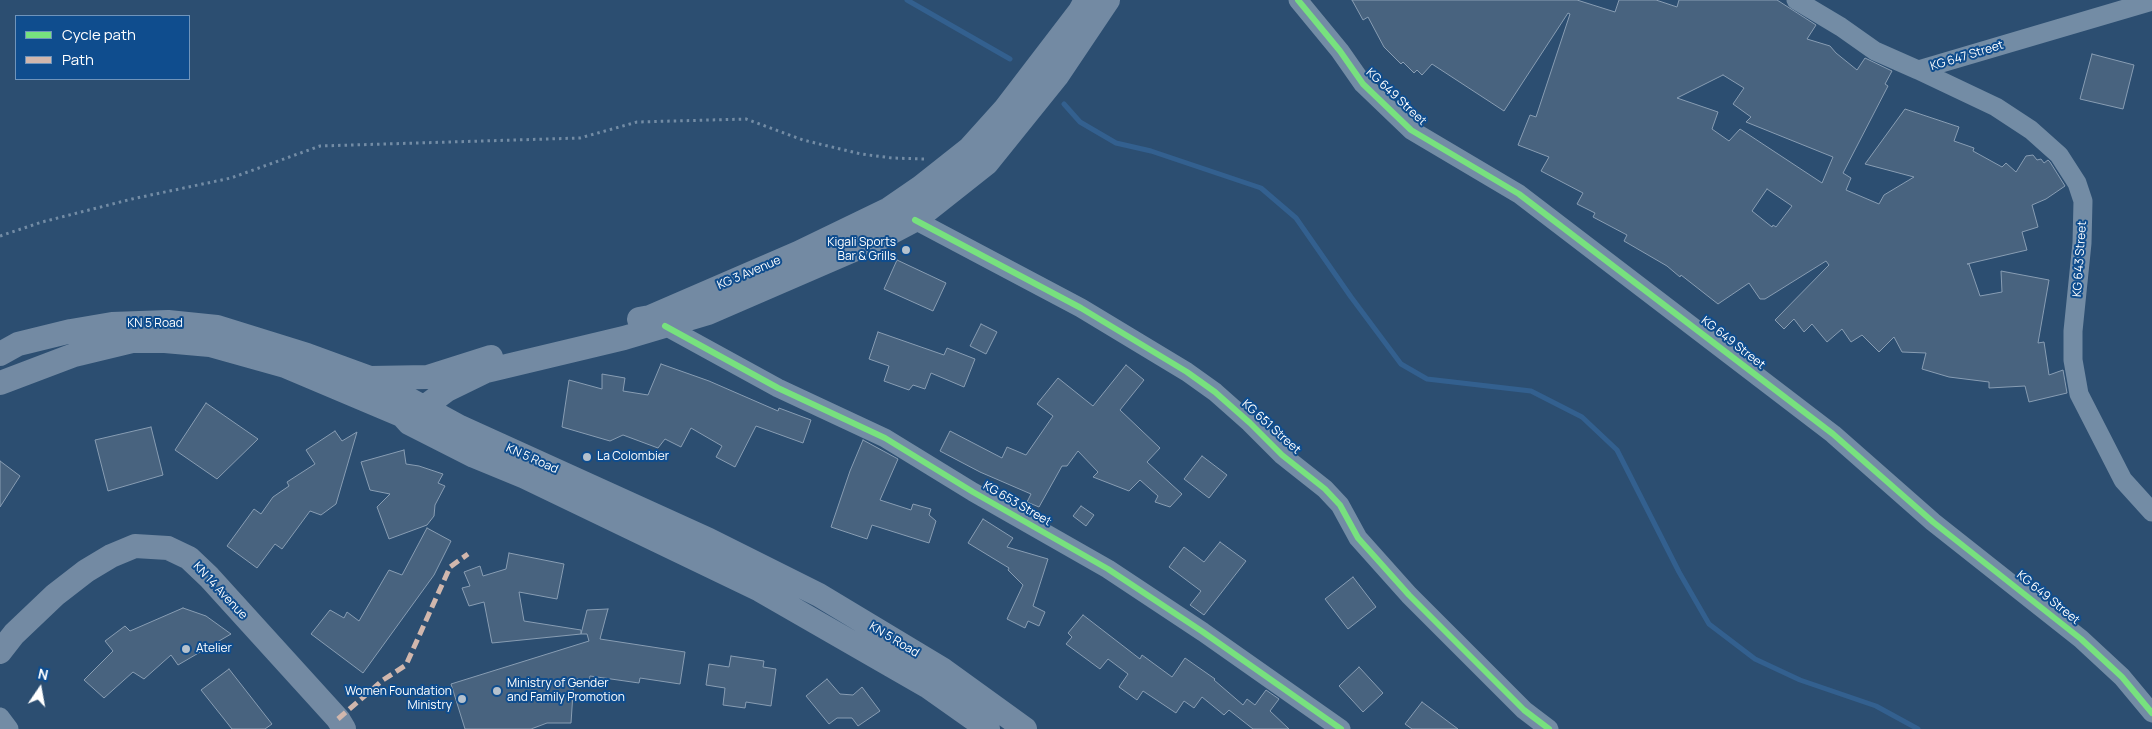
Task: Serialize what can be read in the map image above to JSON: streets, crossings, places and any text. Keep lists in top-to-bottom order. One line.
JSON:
{"streets":{"main road":["KG 3 Avenue","KN 5 Road","KN 14 Avenue"],"street":["KG 647 Street","KG 649 Street","KG 643 Street","KG 651 Street","KG 653 Street"]},"crossings":[["KG 647 Street","KG 643 Street"],["KG 3 Avenue","KN 5 Road"],["KG 3 Avenue","KG 651 Street"],["KG 3 Avenue","KG 653 Street"]],"places":["Kigali Sports Bar & Grills","La Colombier","Atelier","Ministry of Gender and Family Promotion","Women Foundation Ministry"],"legend":["Cycle path","Path"],"north":"top"}
